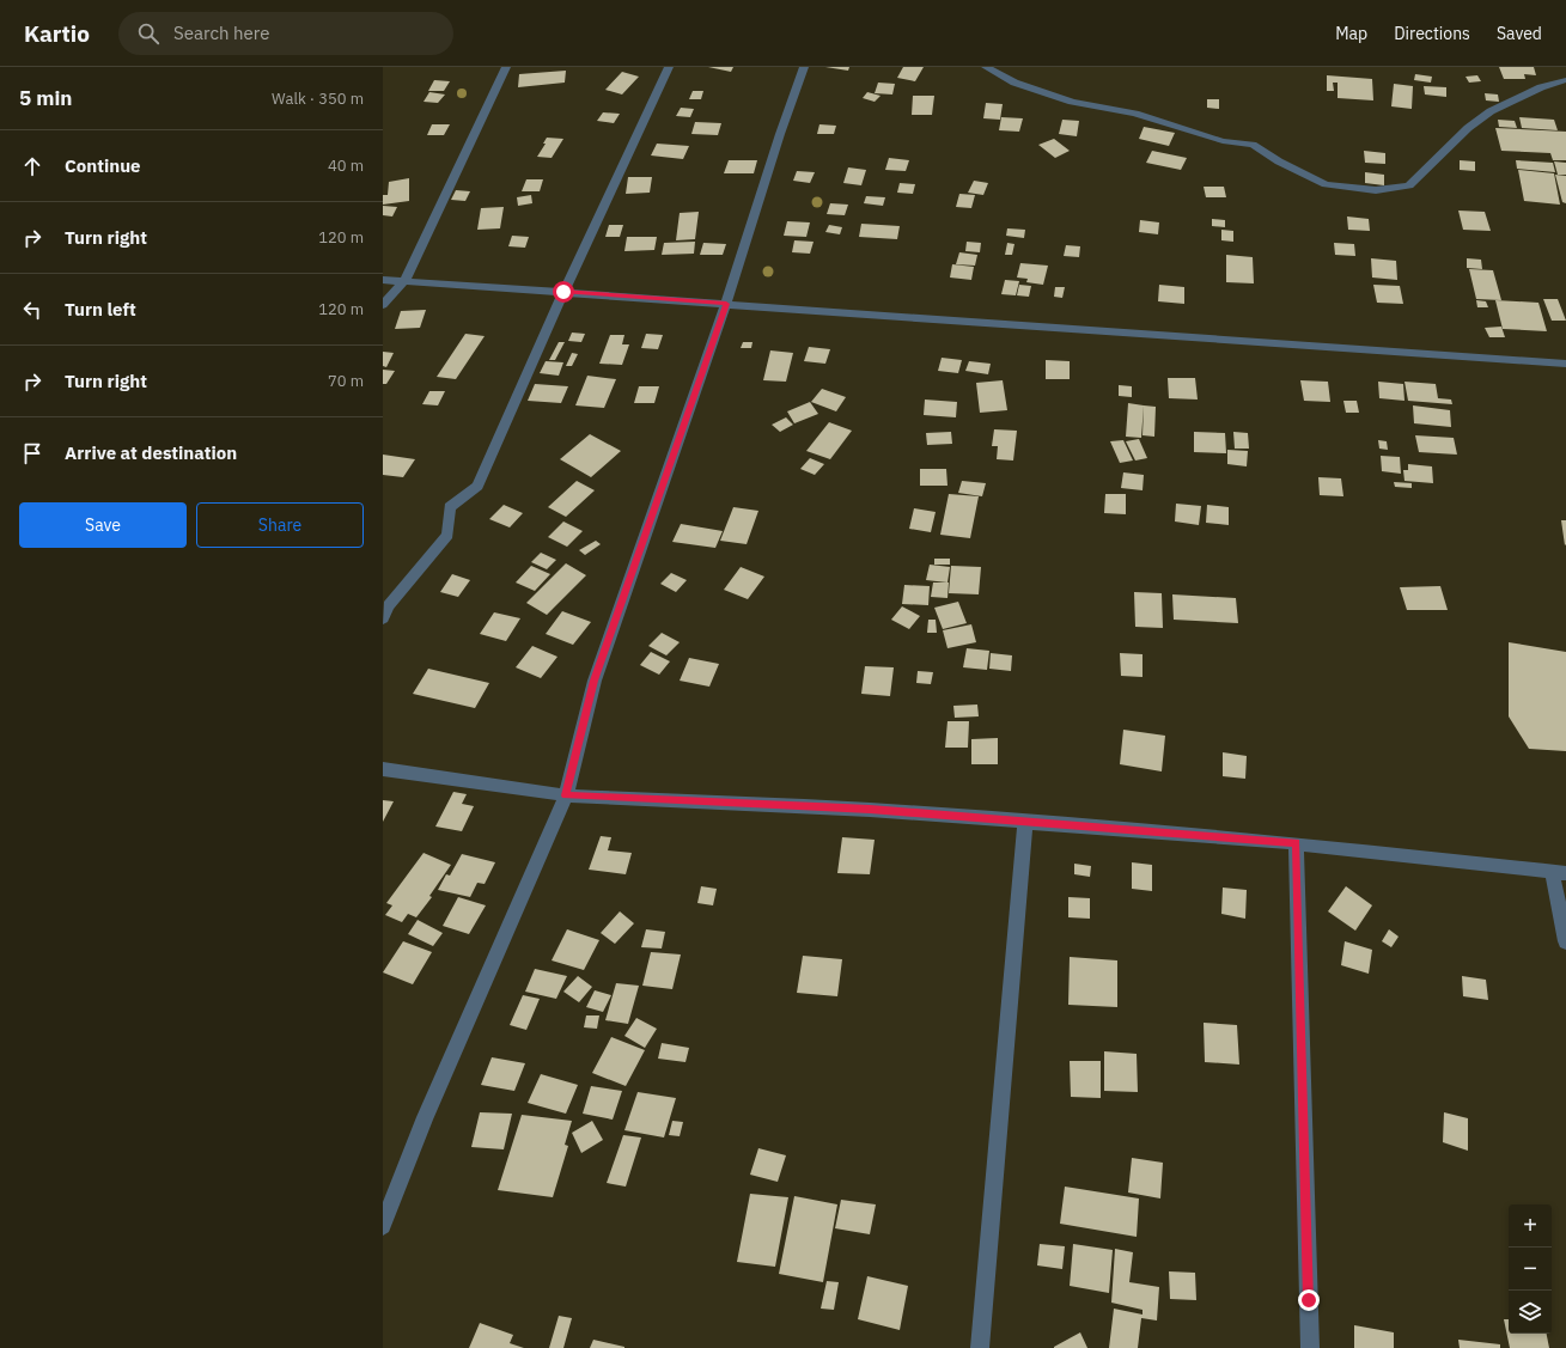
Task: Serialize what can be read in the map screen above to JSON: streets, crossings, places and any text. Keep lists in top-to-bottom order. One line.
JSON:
{"page":{"header":"Kartio","search":"Search here","nav":["Map","Directions","Saved"],"heading":["5 min","Walk · 350 m"],"list":[["Continue","40 m"],["Turn right","120 m"],["Turn left","120 m"],["Turn right","70 m"],"Arrive at destination"],"buttons":["Save","Share"],"map_buttons":["+","−"]}}
